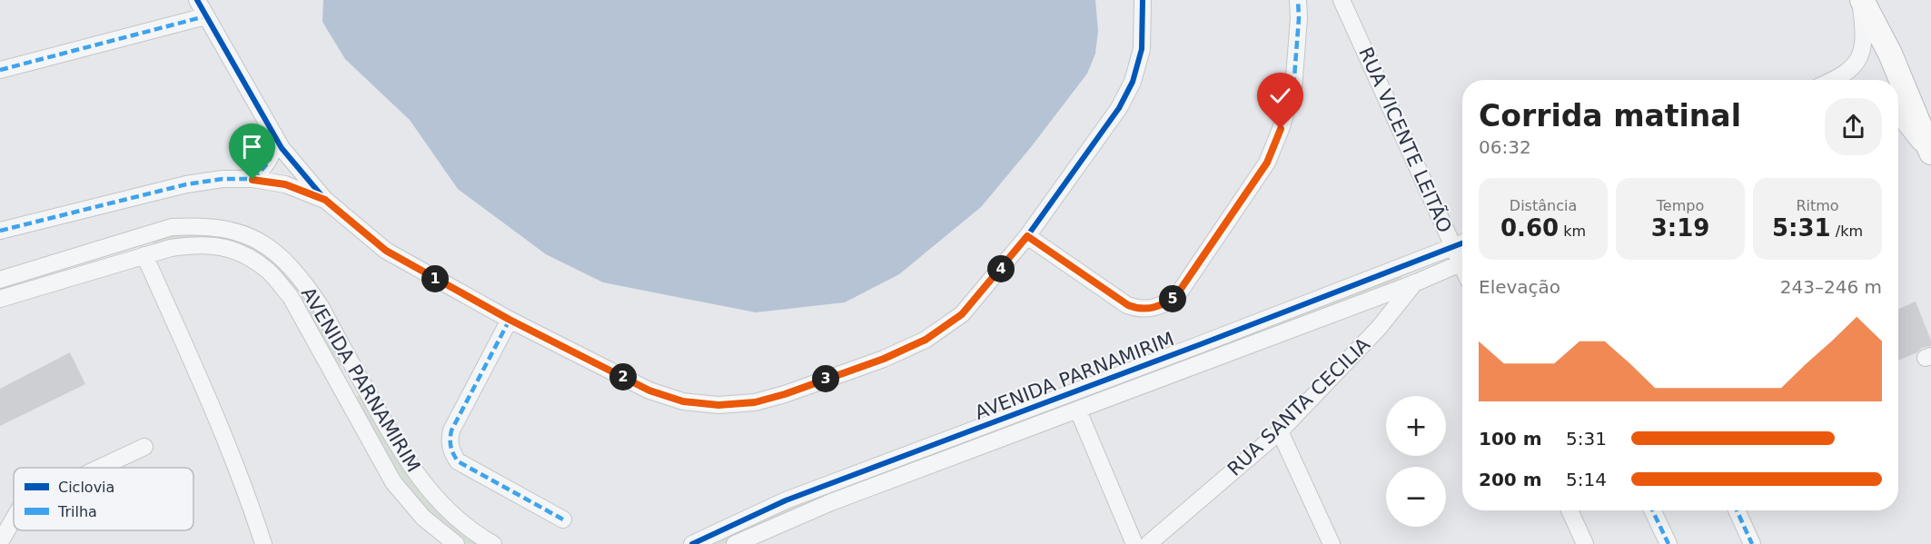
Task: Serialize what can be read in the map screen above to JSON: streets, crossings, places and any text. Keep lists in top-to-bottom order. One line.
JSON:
{"streets":{"street":["RUA VICENTE LEITÃO","AVENIDA PARNAMIRIM","RUA SANTA CECILIA"]},"crossings":[["RUA VICENTE LEITÃO","AVENIDA PARNAMIRIM"],["AVENIDA PARNAMIRIM","RUA SANTA CECILIA"]],"legend":["Ciclovia","Trilha"],"page":{"heading":["Corrida matinal","06:32"],"stats":[["Distância","0.60 km"],["Tempo","3:19"],["Ritmo","5:31 /km"]],"pins":["4","1","5","2","3"],"chart":["Elevação","243–246 m"],"map_buttons":["+","−"],"list":[{"name":"100 m","note":"5:31"},{"name":"200 m","note":"5:14"}]}}
